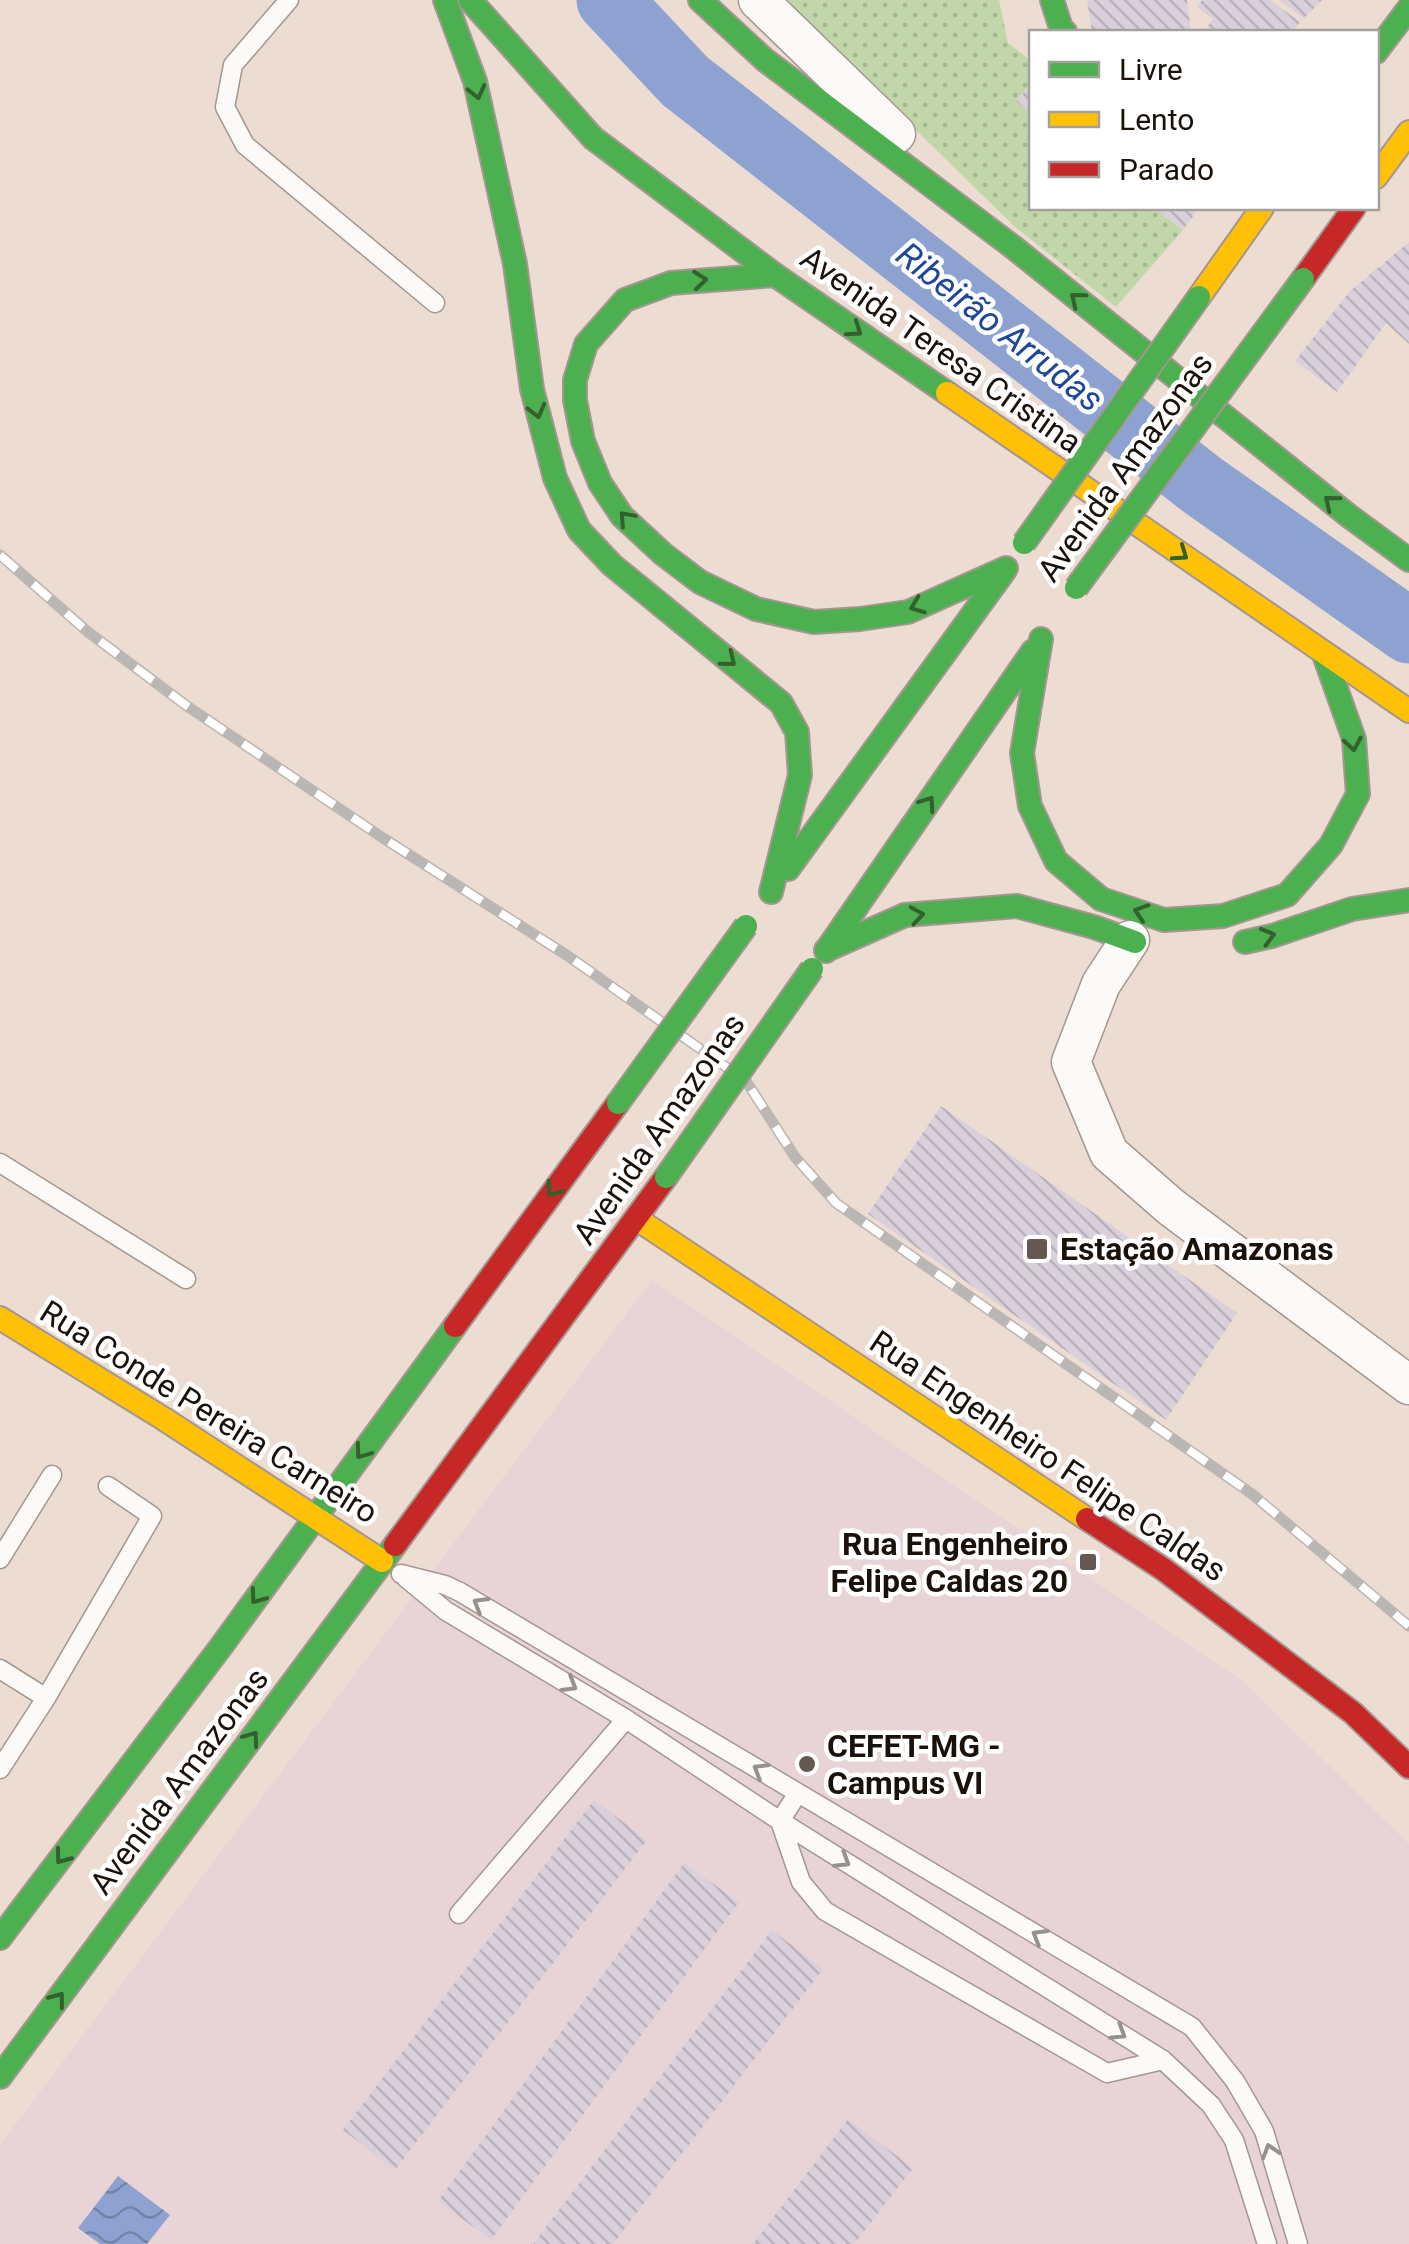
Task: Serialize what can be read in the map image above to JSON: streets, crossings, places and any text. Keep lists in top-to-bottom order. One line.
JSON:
{"streets":{"main road":["Avenida Teresa Cristina","Avenida Amazonas","Rua Conde Pereira Carneiro","Rua Engenheiro Felipe Caldas"]},"crossings":[["Avenida Teresa Cristina","Avenida Amazonas"],["Avenida Amazonas","Rua Conde Pereira Carneiro"],["Avenida Amazonas","Rua Engenheiro Felipe Caldas"]],"water":["Ribeirão Arrudas"],"places":{"transit":["Estação Amazonas","Rua Engenheiro Felipe Caldas 20"],"other":["CEFET-MG - Campus VI"]},"legend":["Livre","Lento","Parado"]}
